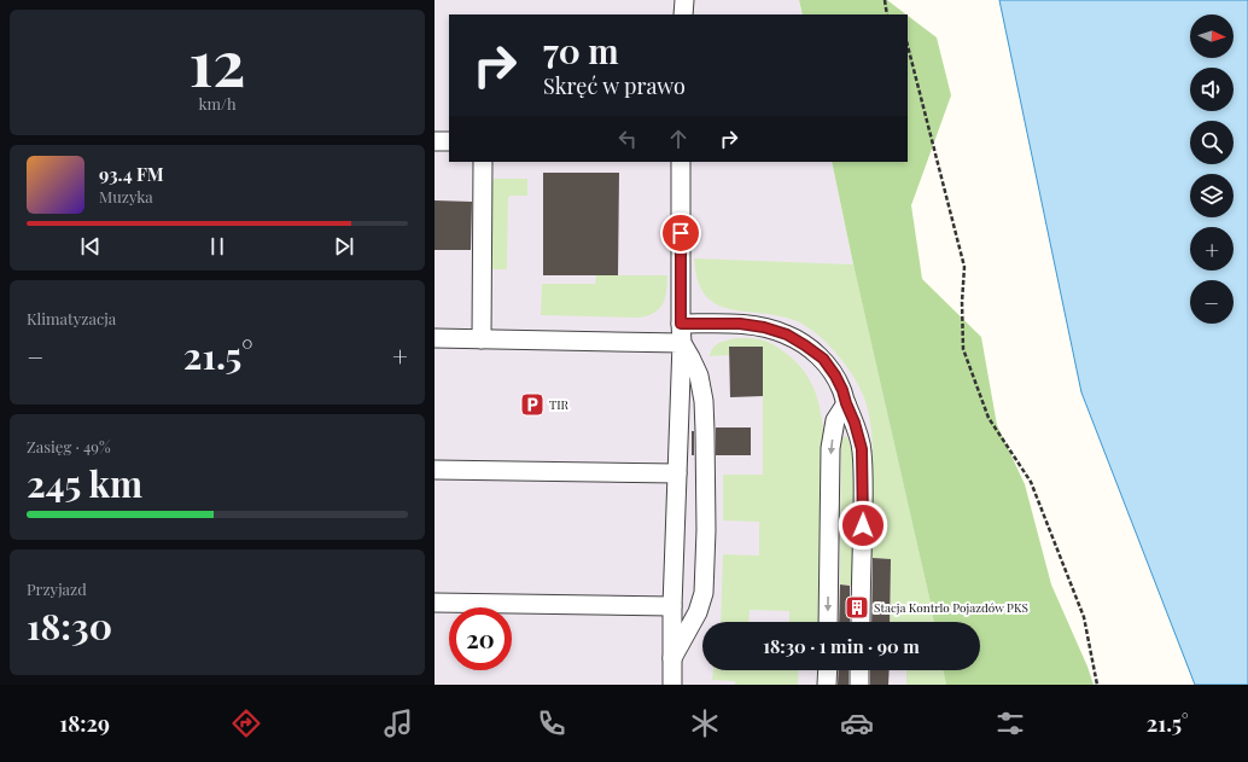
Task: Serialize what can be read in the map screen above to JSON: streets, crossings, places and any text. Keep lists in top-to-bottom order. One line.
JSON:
{"places":{"parking":["TIR"],"building":["Stacja Kontrlo Pojazdów PKS"]},"north":"right","page":{"tile":[["12","km/h"],"Klimatyzacja",["Zasięg · 49%","245 km"],["Przyjazd","18:30"]],"map_buttons":["+","−"],"turn":["70 m","Skręć w prawo"],"song":["93.4 FM","Muzyka"],"heat":["−","21.5°","+"],"limit":"20","trip":"18:30 · 1 min · 90 m","tabs":["18:29","21.5°"]}}
